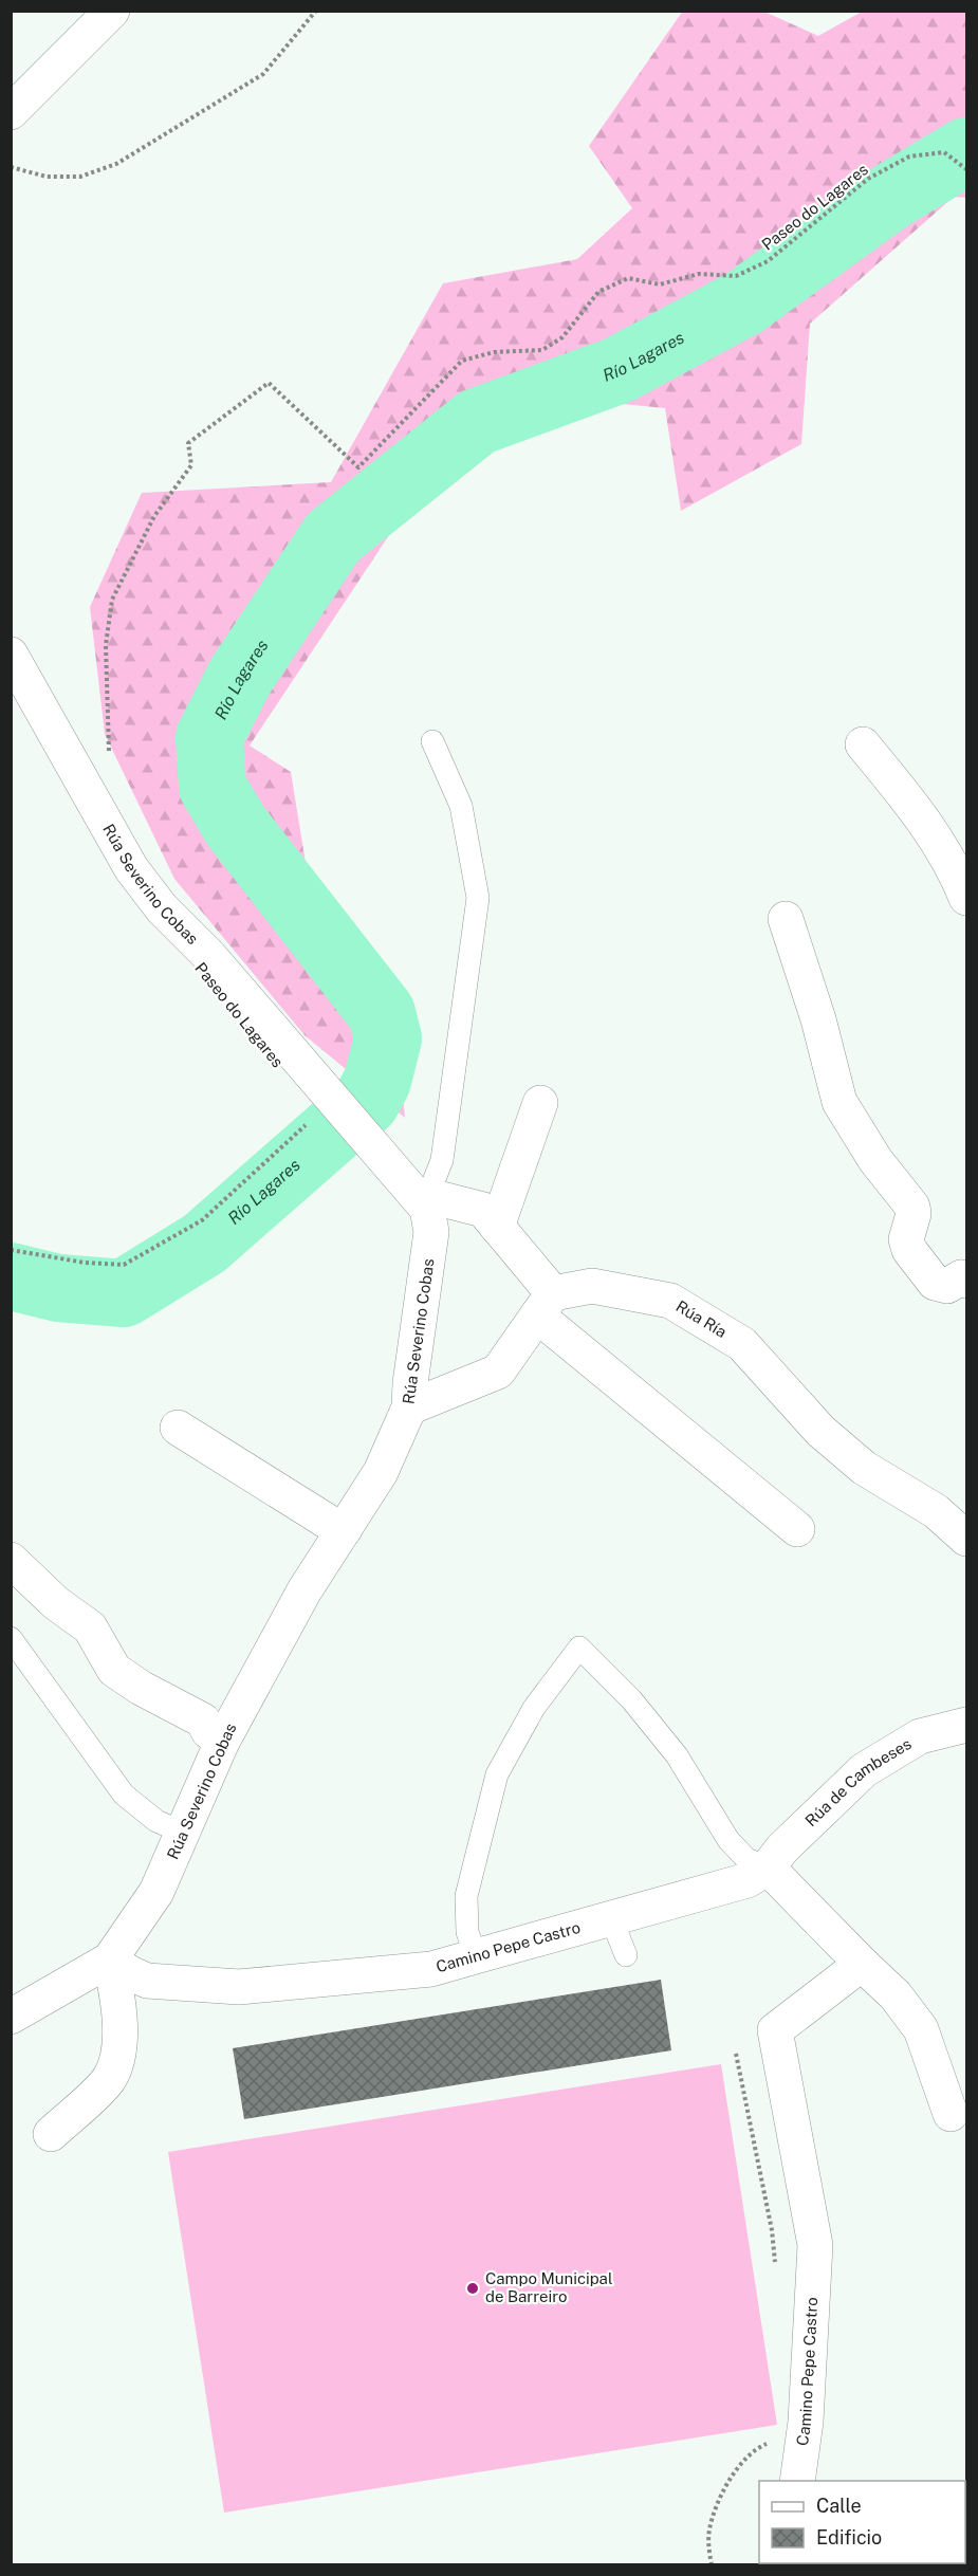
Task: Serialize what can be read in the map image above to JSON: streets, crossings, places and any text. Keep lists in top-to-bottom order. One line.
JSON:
{"streets":{"street":["Rúa Severino Cobas","Rúa Ría","Rúa de Cambeses","Camino Pepe Castro"],"path":["Paseo do Lagares"]},"crossings":[["Paseo do Lagares","Rúa Severino Cobas"],["Rúa Severino Cobas","Camino Pepe Castro"],["Rúa de Cambeses","Camino Pepe Castro"]],"water":["Río Lagares"],"places":["Campo Municipal de Barreiro"],"legend":["Calle","Edificio"]}
